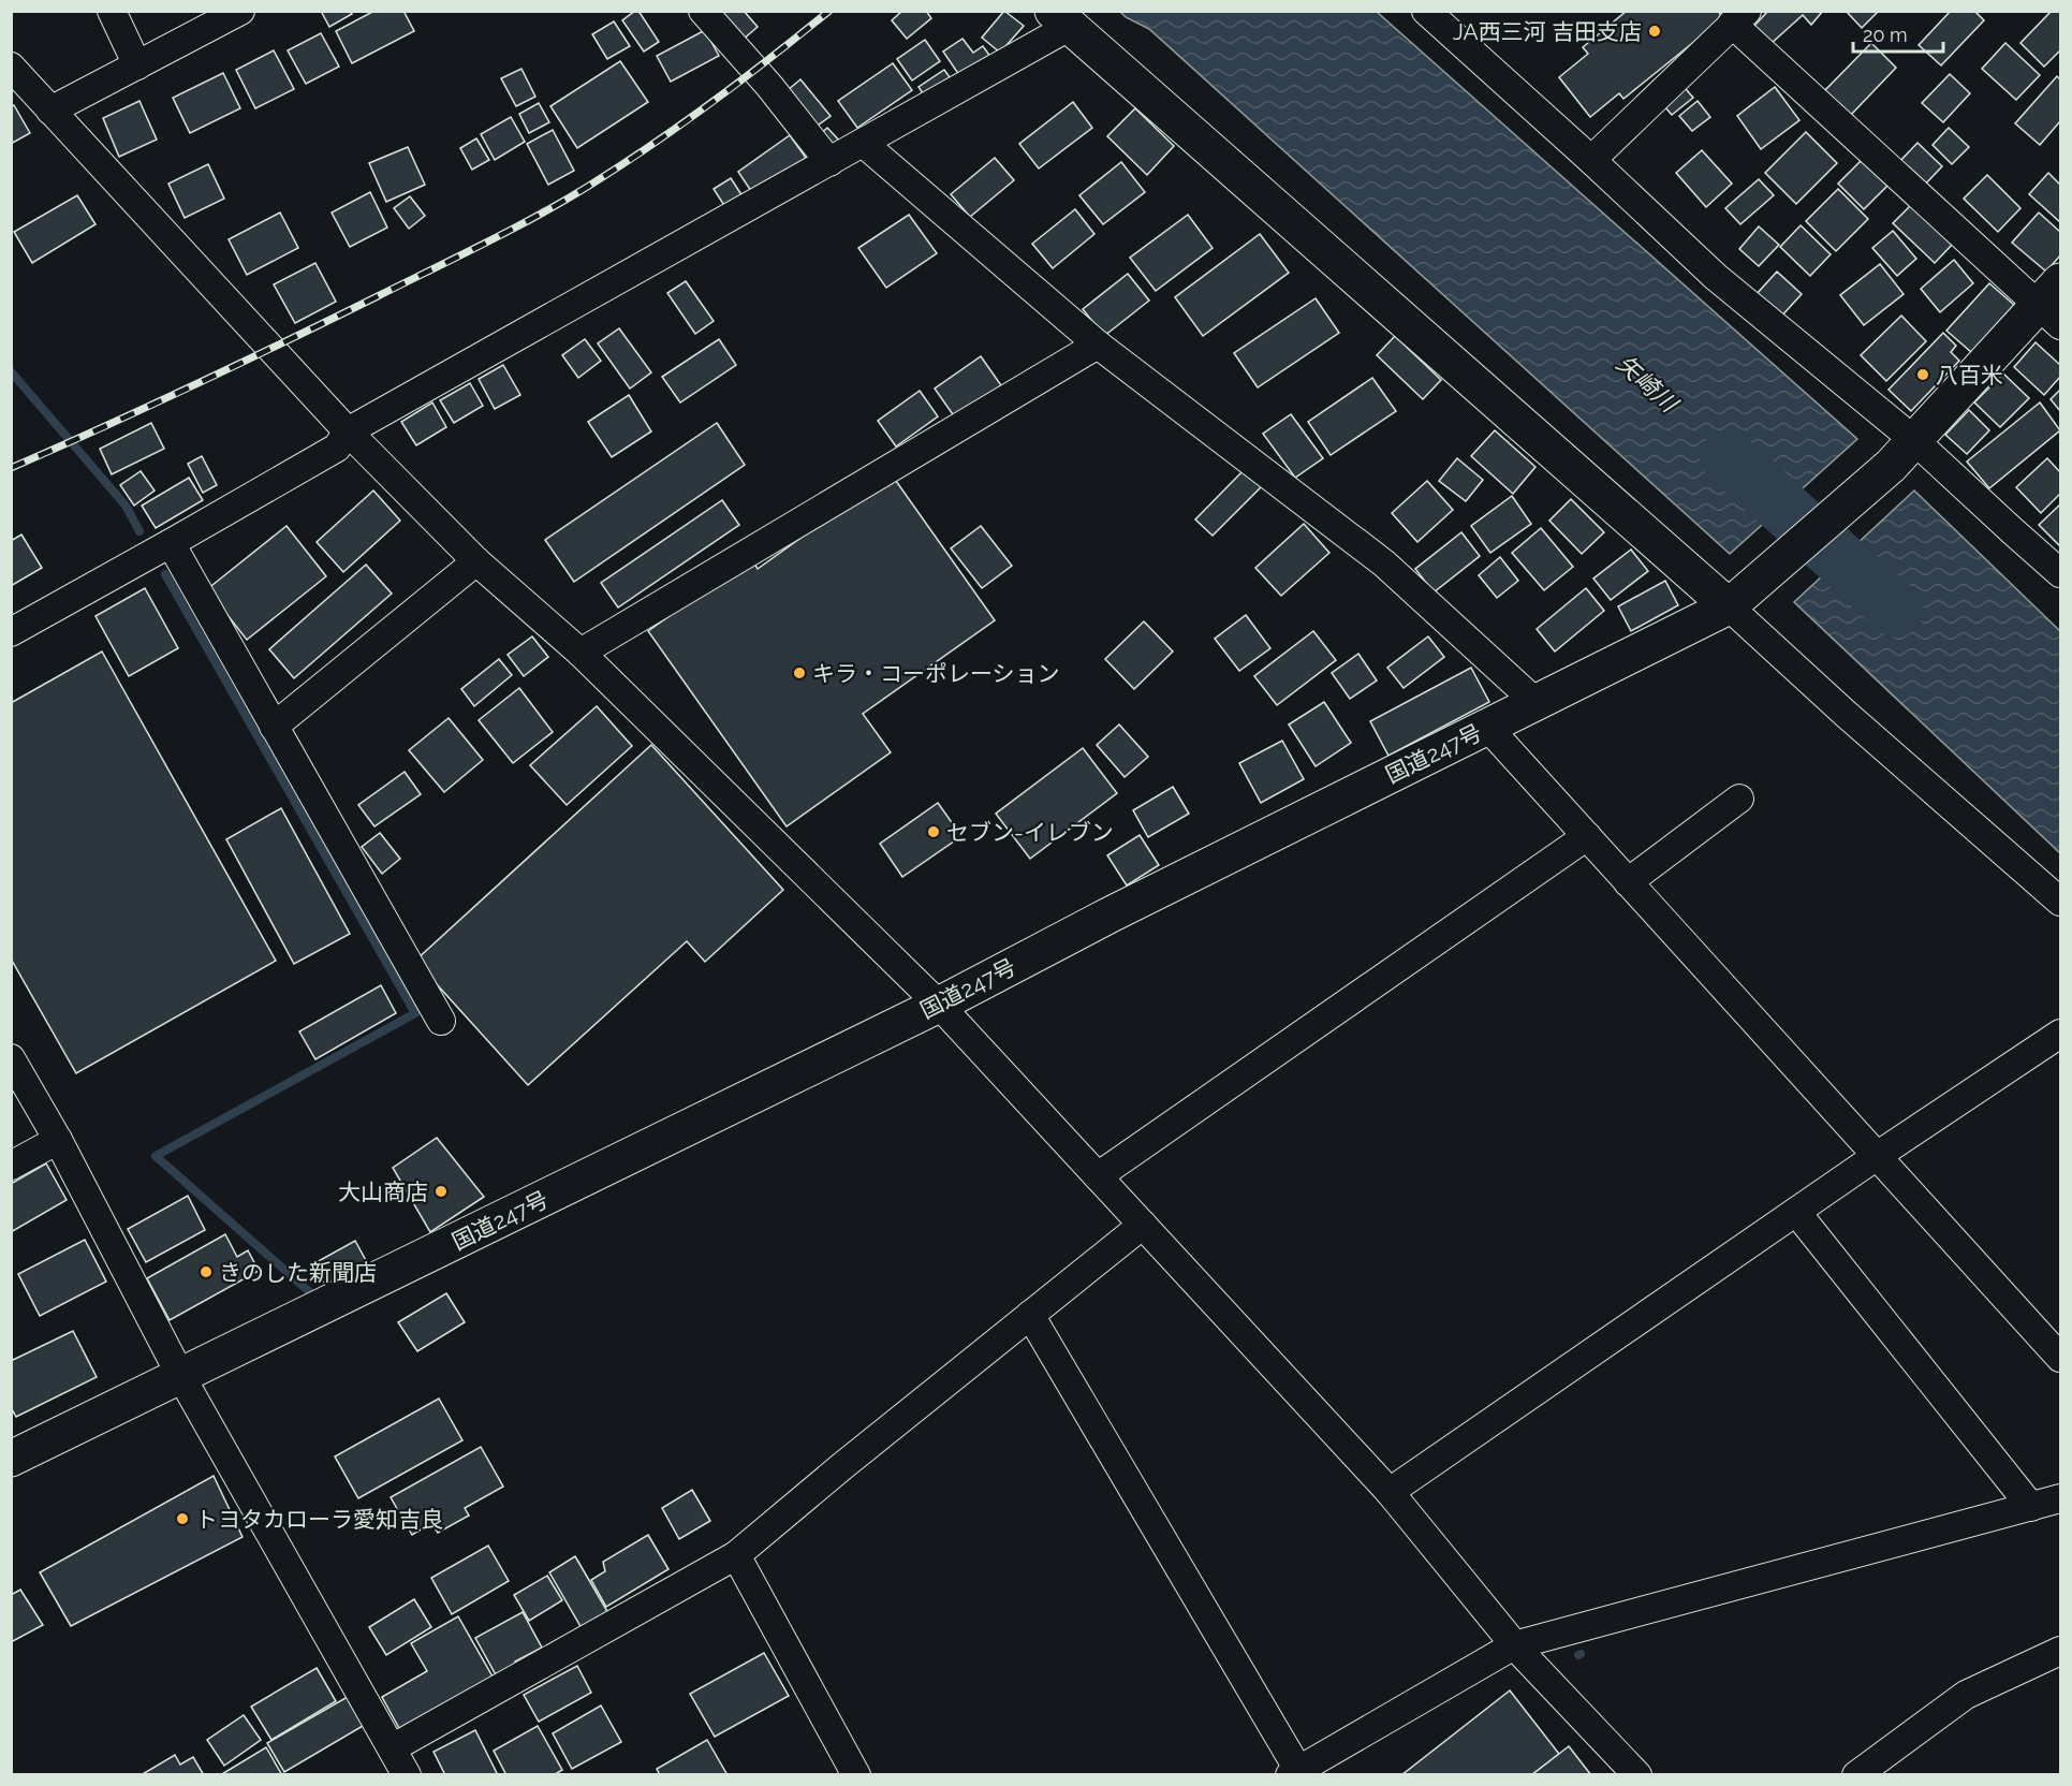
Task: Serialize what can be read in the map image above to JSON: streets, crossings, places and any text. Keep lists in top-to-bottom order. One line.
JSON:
{"streets":{"main road":["国道247号"]},"water":["矢崎川"],"places":["JA西三河 吉田支店","八百米","キラ・コーポレーション","セブン-イレブン","大山商店","きのした新聞店","トヨタカローラ愛知吉良"],"scale_bar":"20 m"}
